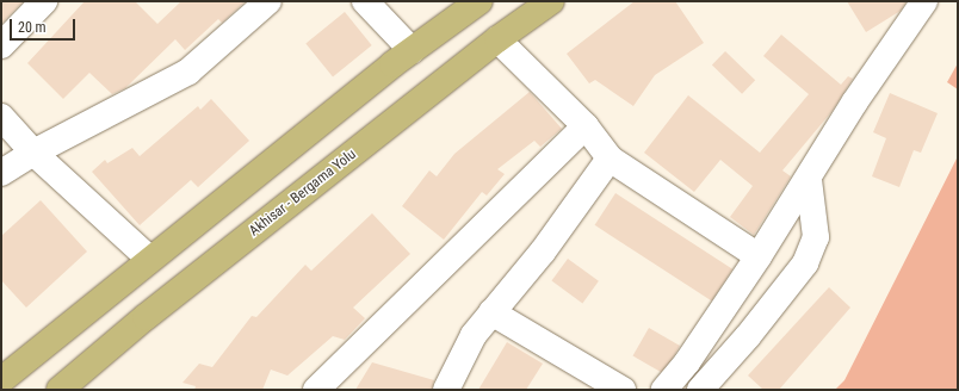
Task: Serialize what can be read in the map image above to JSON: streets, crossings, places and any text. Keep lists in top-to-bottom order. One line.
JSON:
{"streets":{"main road":["Akhisar - Bergama Yolu"]},"scale_bar":"20 m"}
